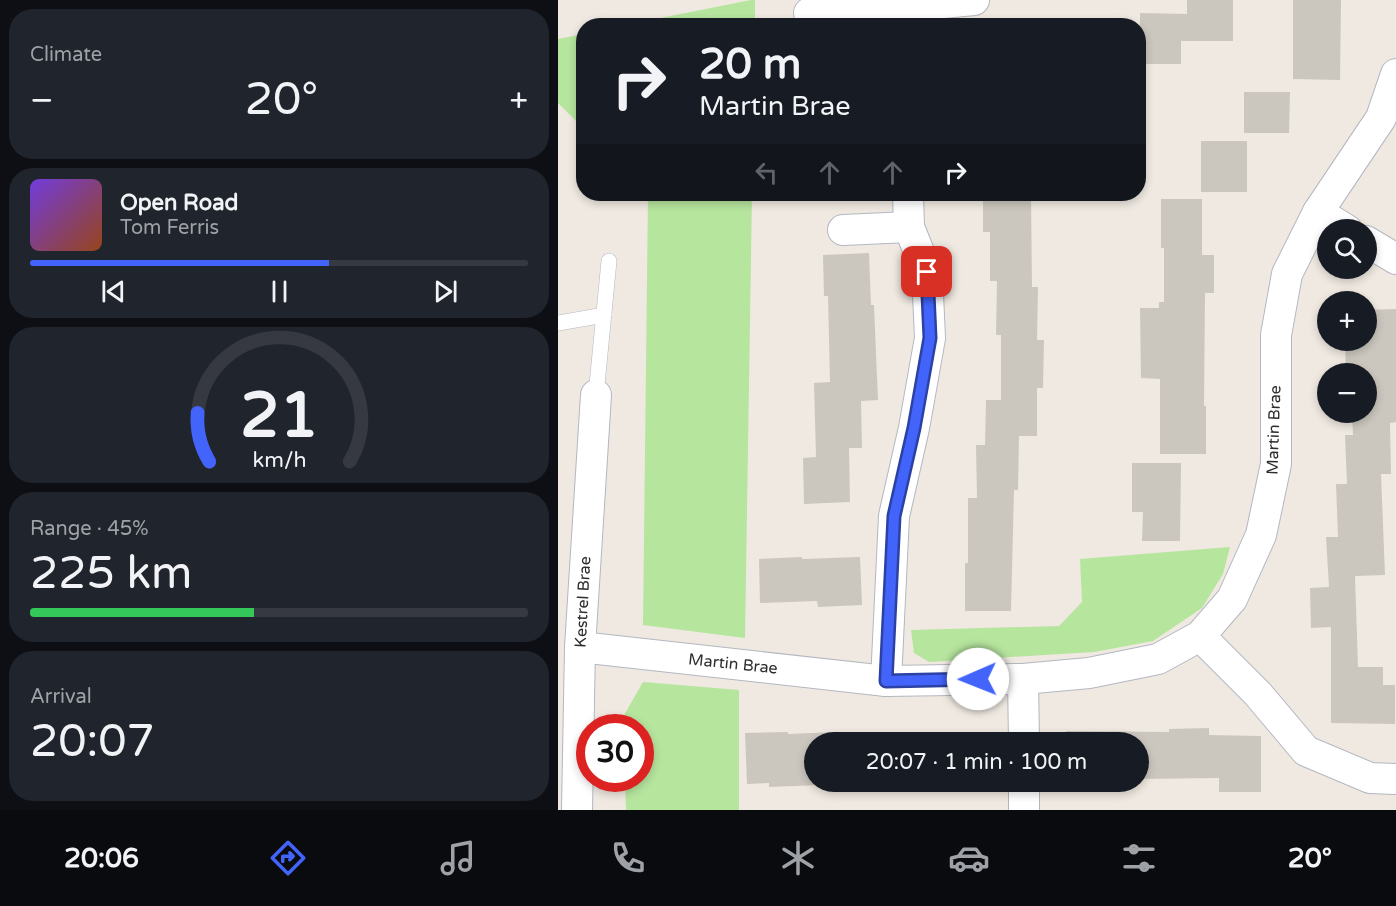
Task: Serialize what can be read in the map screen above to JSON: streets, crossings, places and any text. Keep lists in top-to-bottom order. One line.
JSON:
{"streets":{"street":["Martin Brae","Kestrel Brae"]},"crossings":[["Martin Brae","Kestrel Brae"]],"page":{"tile":["Climate",["Range · 45%","225 km"],["Arrival","20:07"]],"turn":["20 m","Martin Brae"],"heat":["−","20°","+"],"song":["Open Road","Tom Ferris"],"map_buttons":["+","−"],"limit":"30","trip":"20:07 · 1 min · 100 m","tabs":["20:06","20°"],"gauge":["21","km/h"]}}
